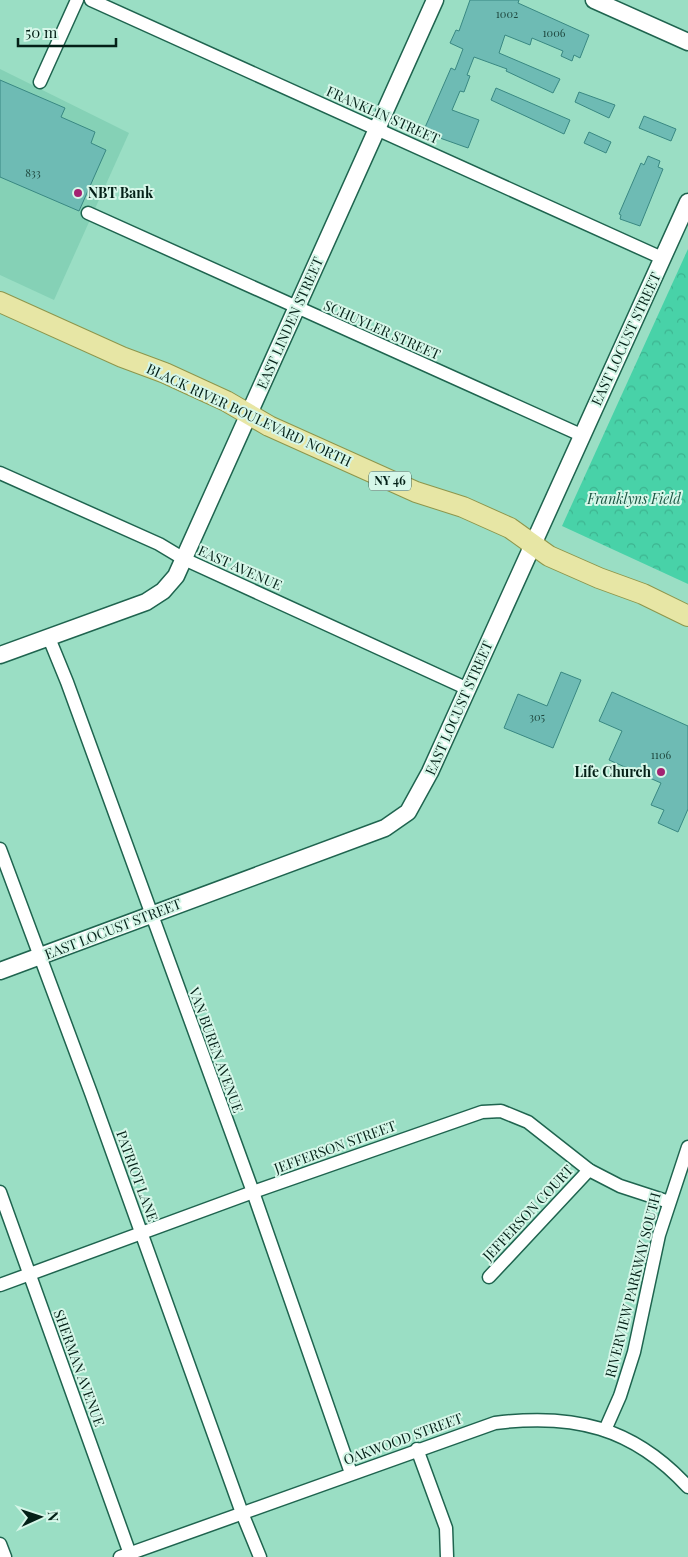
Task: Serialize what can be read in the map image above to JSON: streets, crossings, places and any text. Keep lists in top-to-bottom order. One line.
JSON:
{"streets":{"main road":["BLACK RIVER BOULEVARD NORTH","NY 46"],"street":["FRANKLIN STREET","EAST LINDEN STREET","SCHUYLER STREET","EAST LOCUST STREET","EAST AVENUE","VAN BUREN AVENUE","JEFFERSON STREET","PATRIOT LANE","JEFFERSON COURT","RIVERVIEW PARKWAY SOUTH","SHERMAN AVENUE","OAKWOOD STREET"]},"crossings":[["FRANKLIN STREET","EAST LINDEN STREET"],["FRANKLIN STREET","EAST LOCUST STREET"],["EAST LINDEN STREET","SCHUYLER STREET"],["EAST LINDEN STREET","BLACK RIVER BOULEVARD NORTH"],["EAST LINDEN STREET","EAST AVENUE"],["EAST LINDEN STREET","VAN BUREN AVENUE"],["SCHUYLER STREET","EAST LOCUST STREET"],["EAST LOCUST STREET","BLACK RIVER BOULEVARD NORTH"],["EAST LOCUST STREET","EAST AVENUE"],["EAST LOCUST STREET","VAN BUREN AVENUE"],["EAST LOCUST STREET","PATRIOT LANE"],["VAN BUREN AVENUE","JEFFERSON STREET"],["VAN BUREN AVENUE","OAKWOOD STREET"],["JEFFERSON STREET","PATRIOT LANE"],["JEFFERSON STREET","JEFFERSON COURT"],["JEFFERSON STREET","RIVERVIEW PARKWAY SOUTH"],["JEFFERSON STREET","SHERMAN AVENUE"],["PATRIOT LANE","OAKWOOD STREET"],["RIVERVIEW PARKWAY SOUTH","OAKWOOD STREET"],["SHERMAN AVENUE","OAKWOOD STREET"]],"parks":["Franklyns Field"],"places":["NBT Bank","Life Church"],"house_numbers":["1002","1006","833","305","1106"],"scale_bar":"50 m","north":"right"}
